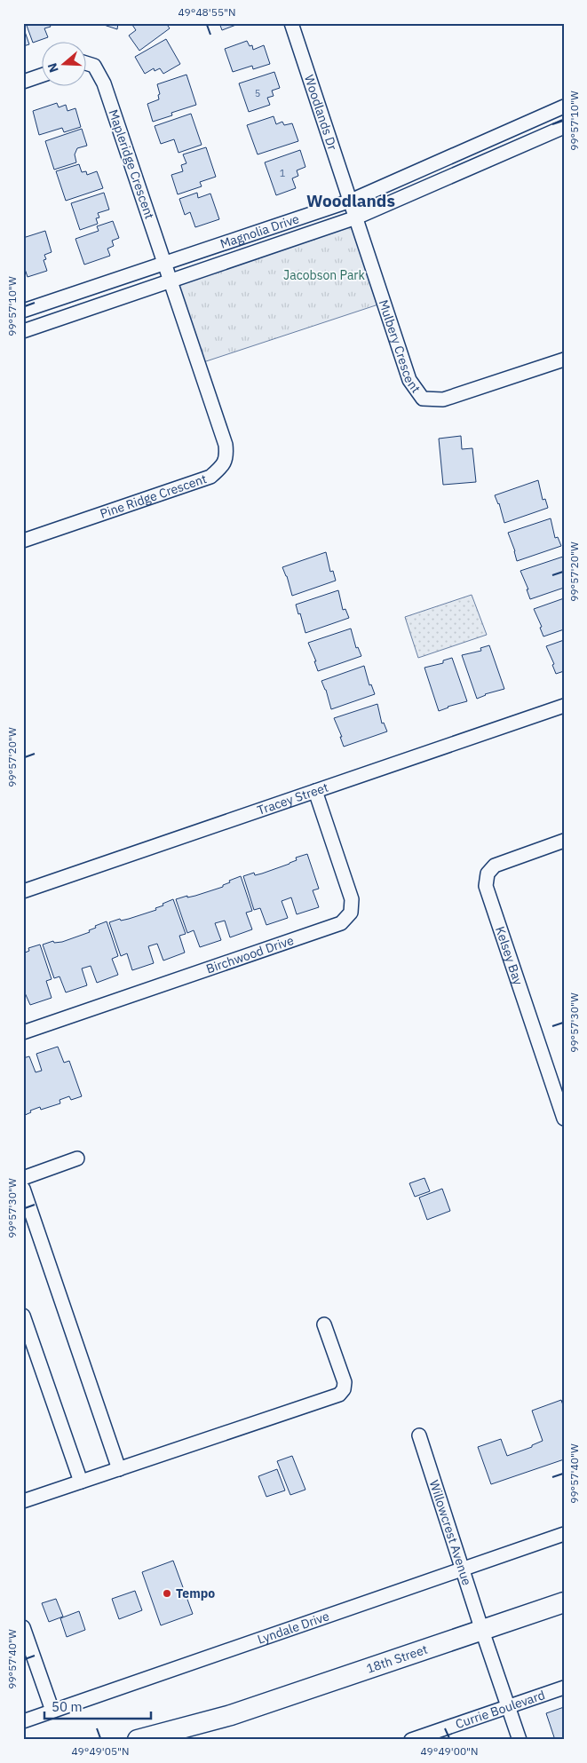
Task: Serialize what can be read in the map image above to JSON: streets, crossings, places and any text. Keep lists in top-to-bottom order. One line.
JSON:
{"streets":{"main road":["18th Street"],"street":["Woodlands Dr","Mapleridge Crescent","Magnolia Drive","Mulbery Crescent","Pine Ridge Crescent","Tracey Street","Birchwood Drive","Kelsey Bay","Willowcrest Avenue","Lyndale Drive","Currie Boulevard"]},"crossings":[["Woodlands Dr","Magnolia Drive"],["Woodlands Dr","Mulbery Crescent"],["Mapleridge Crescent","Magnolia Drive"],["Mapleridge Crescent","Pine Ridge Crescent"],["Magnolia Drive","Mulbery Crescent"],["Magnolia Drive","Pine Ridge Crescent"],["Tracey Street","Birchwood Drive"],["Willowcrest Avenue","Lyndale Drive"],["Willowcrest Avenue","18th Street"],["Willowcrest Avenue","Currie Boulevard"]],"districts":["Woodlands"],"parks":["Jacobson Park"],"places":["Tempo"],"house_numbers":["5","1"],"scale_bar":"50 m","north":"left","coordinates":["49°48'55\"N","99°57'10\"W","99°57'20\"W","99°57'30\"W","99°57'40\"W","49°49'05\"N","49°49'00\"N"]}
